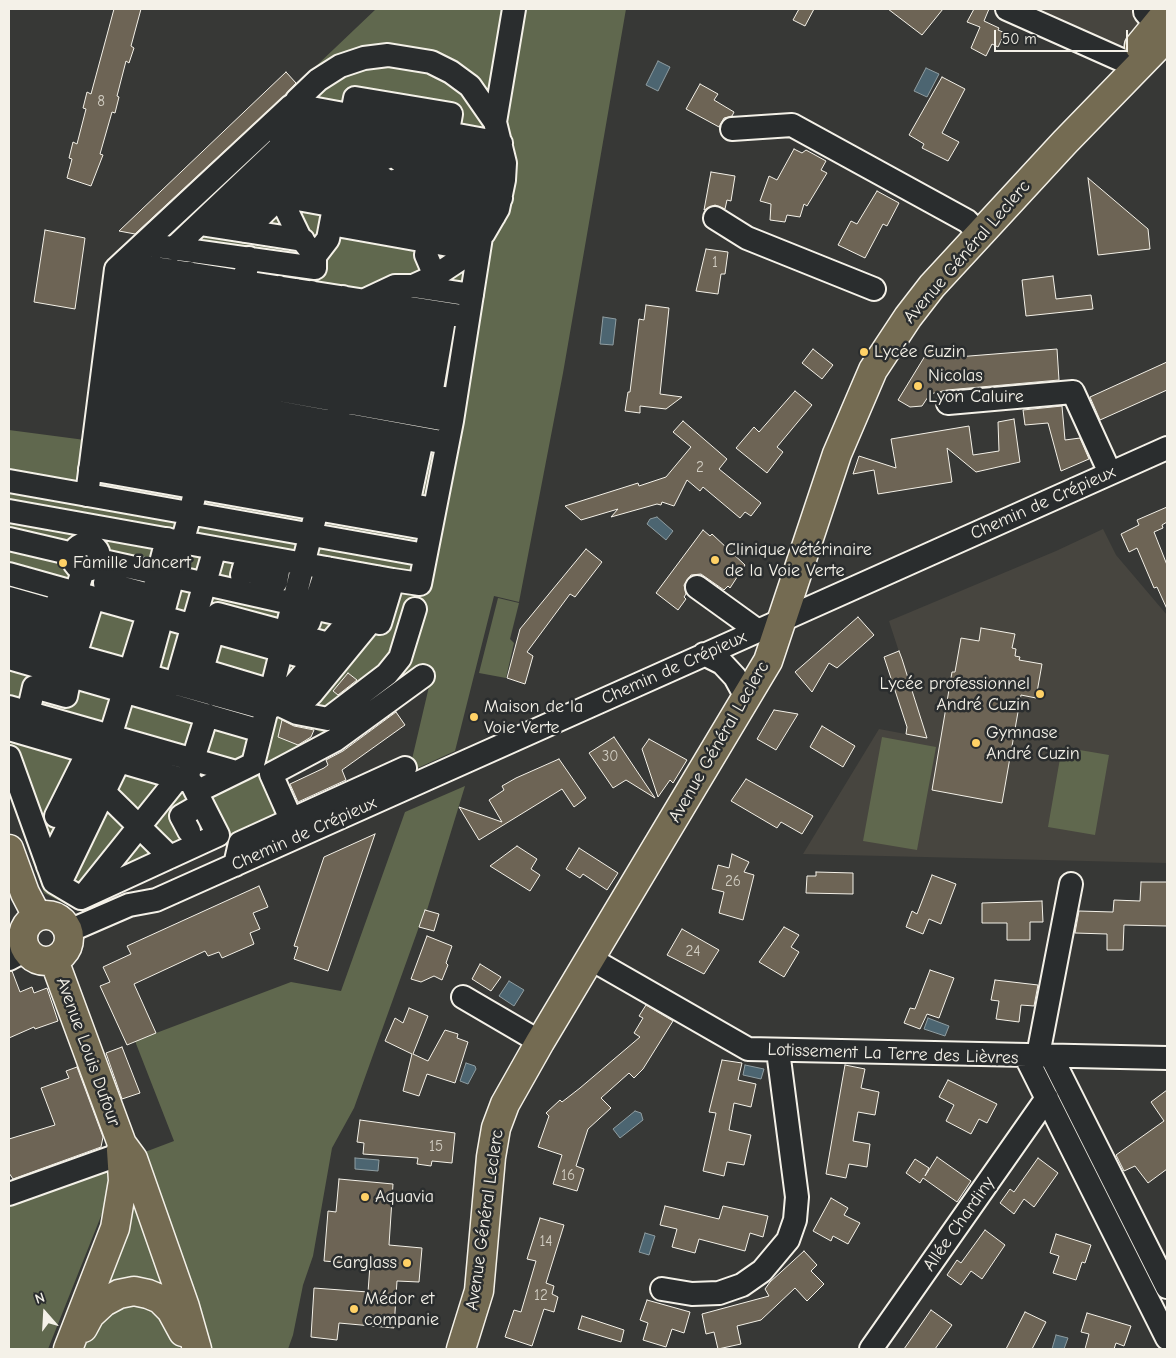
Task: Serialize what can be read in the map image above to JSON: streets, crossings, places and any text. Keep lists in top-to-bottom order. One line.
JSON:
{"streets":{"main road":["Avenue Général Leclerc","Avenue Louis Dufour"],"street":["Chemin de Crépieux","Lotissement La Terre des Lièvres","Allée Chardiny"]},"crossings":[["Avenue Général Leclerc","Chemin de Crépieux"],["Avenue Général Leclerc","Lotissement La Terre des Lièvres"],["Chemin de Crépieux","Avenue Louis Dufour"],["Lotissement La Terre des Lièvres","Allée Chardiny"]],"places":["Lycée Cuzin","Nicolas Lyon Caluire","Clinique vétérinaire de la Voie Verte","Famille Jancert","Lycée professionnel André Cuzin","Maison de la Voie Verte","Gymnase André Cuzin","Aquavia","Carglass","Médor et companie"],"house_numbers":["8","1","2","30","26","24","15","16","14","12"],"scale_bar":"50 m","north":"top"}
